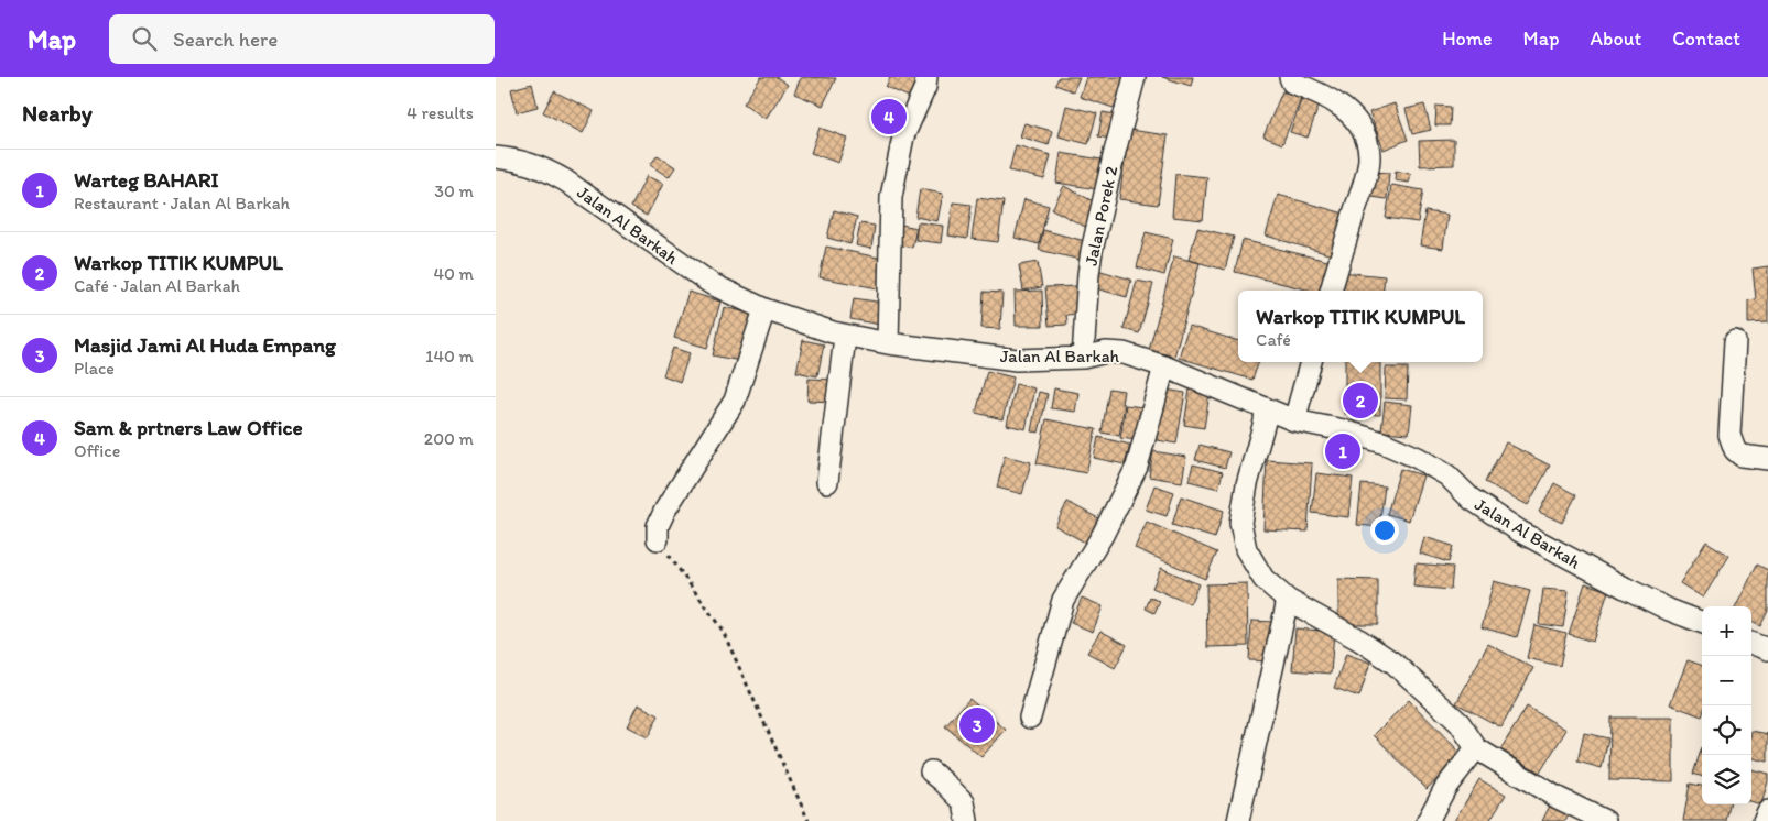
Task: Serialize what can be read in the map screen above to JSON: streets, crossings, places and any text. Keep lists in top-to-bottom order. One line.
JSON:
{"streets":{"street":["Jalan Porek 2","Jalan Al Barkah"]},"crossings":[["Jalan Porek 2","Jalan Al Barkah"]],"page":{"header":"Map","search":"Search here","nav":["Home","Map","About","Contact"],"heading":["Nearby","4 results"],"pins":["4","2","1","3"],"list":[{"mark":"1","name":"Warteg BAHARI","note":"Restaurant · Jalan Al Barkah","value":"30 m"},{"mark":"2","name":"Warkop TITIK KUMPUL","note":"Café · Jalan Al Barkah","value":"40 m"},{"mark":"3","name":"Masjid Jami Al Huda Empang","note":"Place","value":"140 m"},{"mark":"4","name":"Sam & prtners Law Office","note":"Office","value":"200 m"}],"popup":["Warkop TITIK KUMPUL","Café"],"map_buttons":["+","−"]}}
